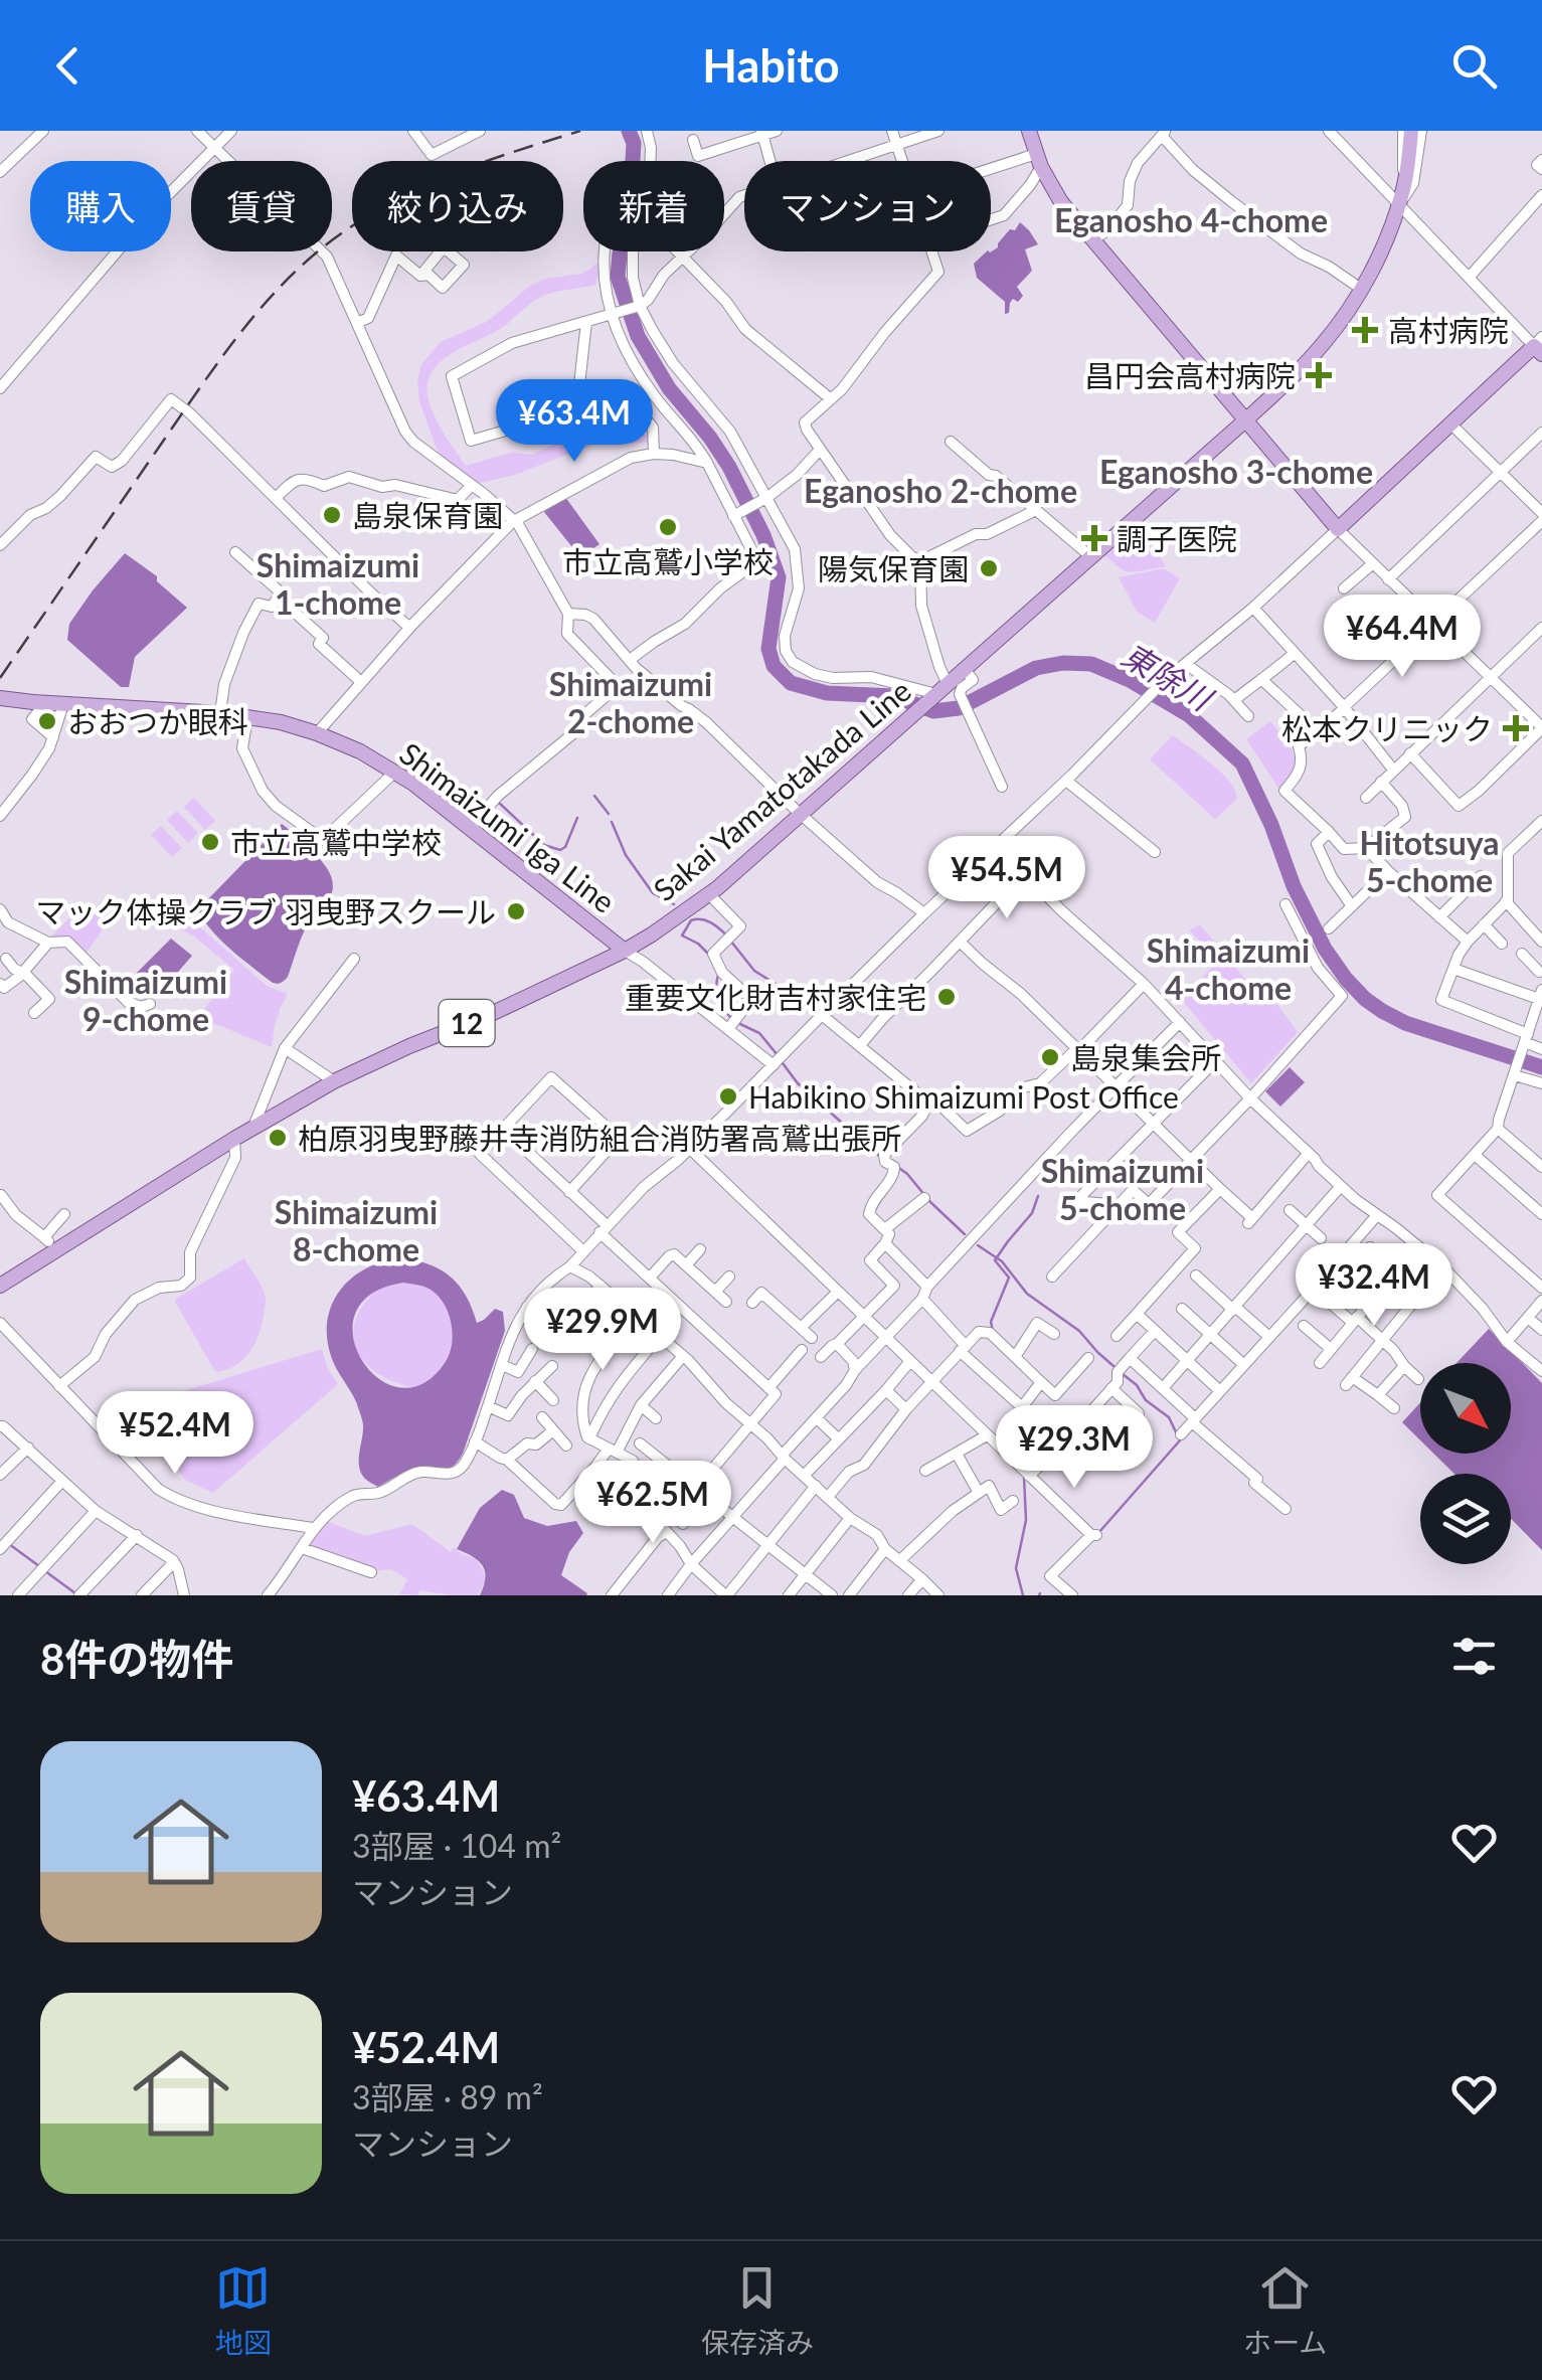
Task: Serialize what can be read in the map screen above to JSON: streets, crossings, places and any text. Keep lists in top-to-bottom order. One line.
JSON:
{"streets":{"main road":["Sakai Yamatotakada Line","Shimaizumi Iga Line","12"]},"crossings":[["Sakai Yamatotakada Line","Shimaizumi Iga Line"]],"districts":["Eganosho 4-chome","Eganosho 3-chome","Eganosho 2-chome","Shimaizumi 1-chome","Shimaizumi 2-chome","Hitotsuya 5-chome","Shimaizumi 4-chome","Shimaizumi 9-chome","Shimaizumi 5-chome","Shimaizumi 8-chome"],"water":["東除川"],"places":{"health":["高村病院","昌円会高村病院","調子医院","松本クリニック"],"other":["島泉保育園","市立高鷲小学校","陽気保育園","おおつか眼科","市立高鷲中学校","マック体操クラブ 羽曳野スクール","重要文化財吉村家住宅","島泉集会所","Habikino Shimaizumi Post Office","柏原羽曳野藤井寺消防組合消防署高鷲出張所"]},"north":"bottom right","page":{"header":"Habito","chip":["購入","賃貸","絞り込み","新着","マンション"],"price":["¥63.4M","¥64.4M","¥54.5M","¥32.4M","¥29.9M","¥52.4M","¥29.3M","¥62.5M"],"heading":"8件の物件","list":[{"name":"¥63.4M","note":"3部屋 · 104 m² · マンション"},{"name":"¥52.4M","note":"3部屋 · 89 m² · マンション"}],"tabs":["地図","保存済み","ホーム"]}}
